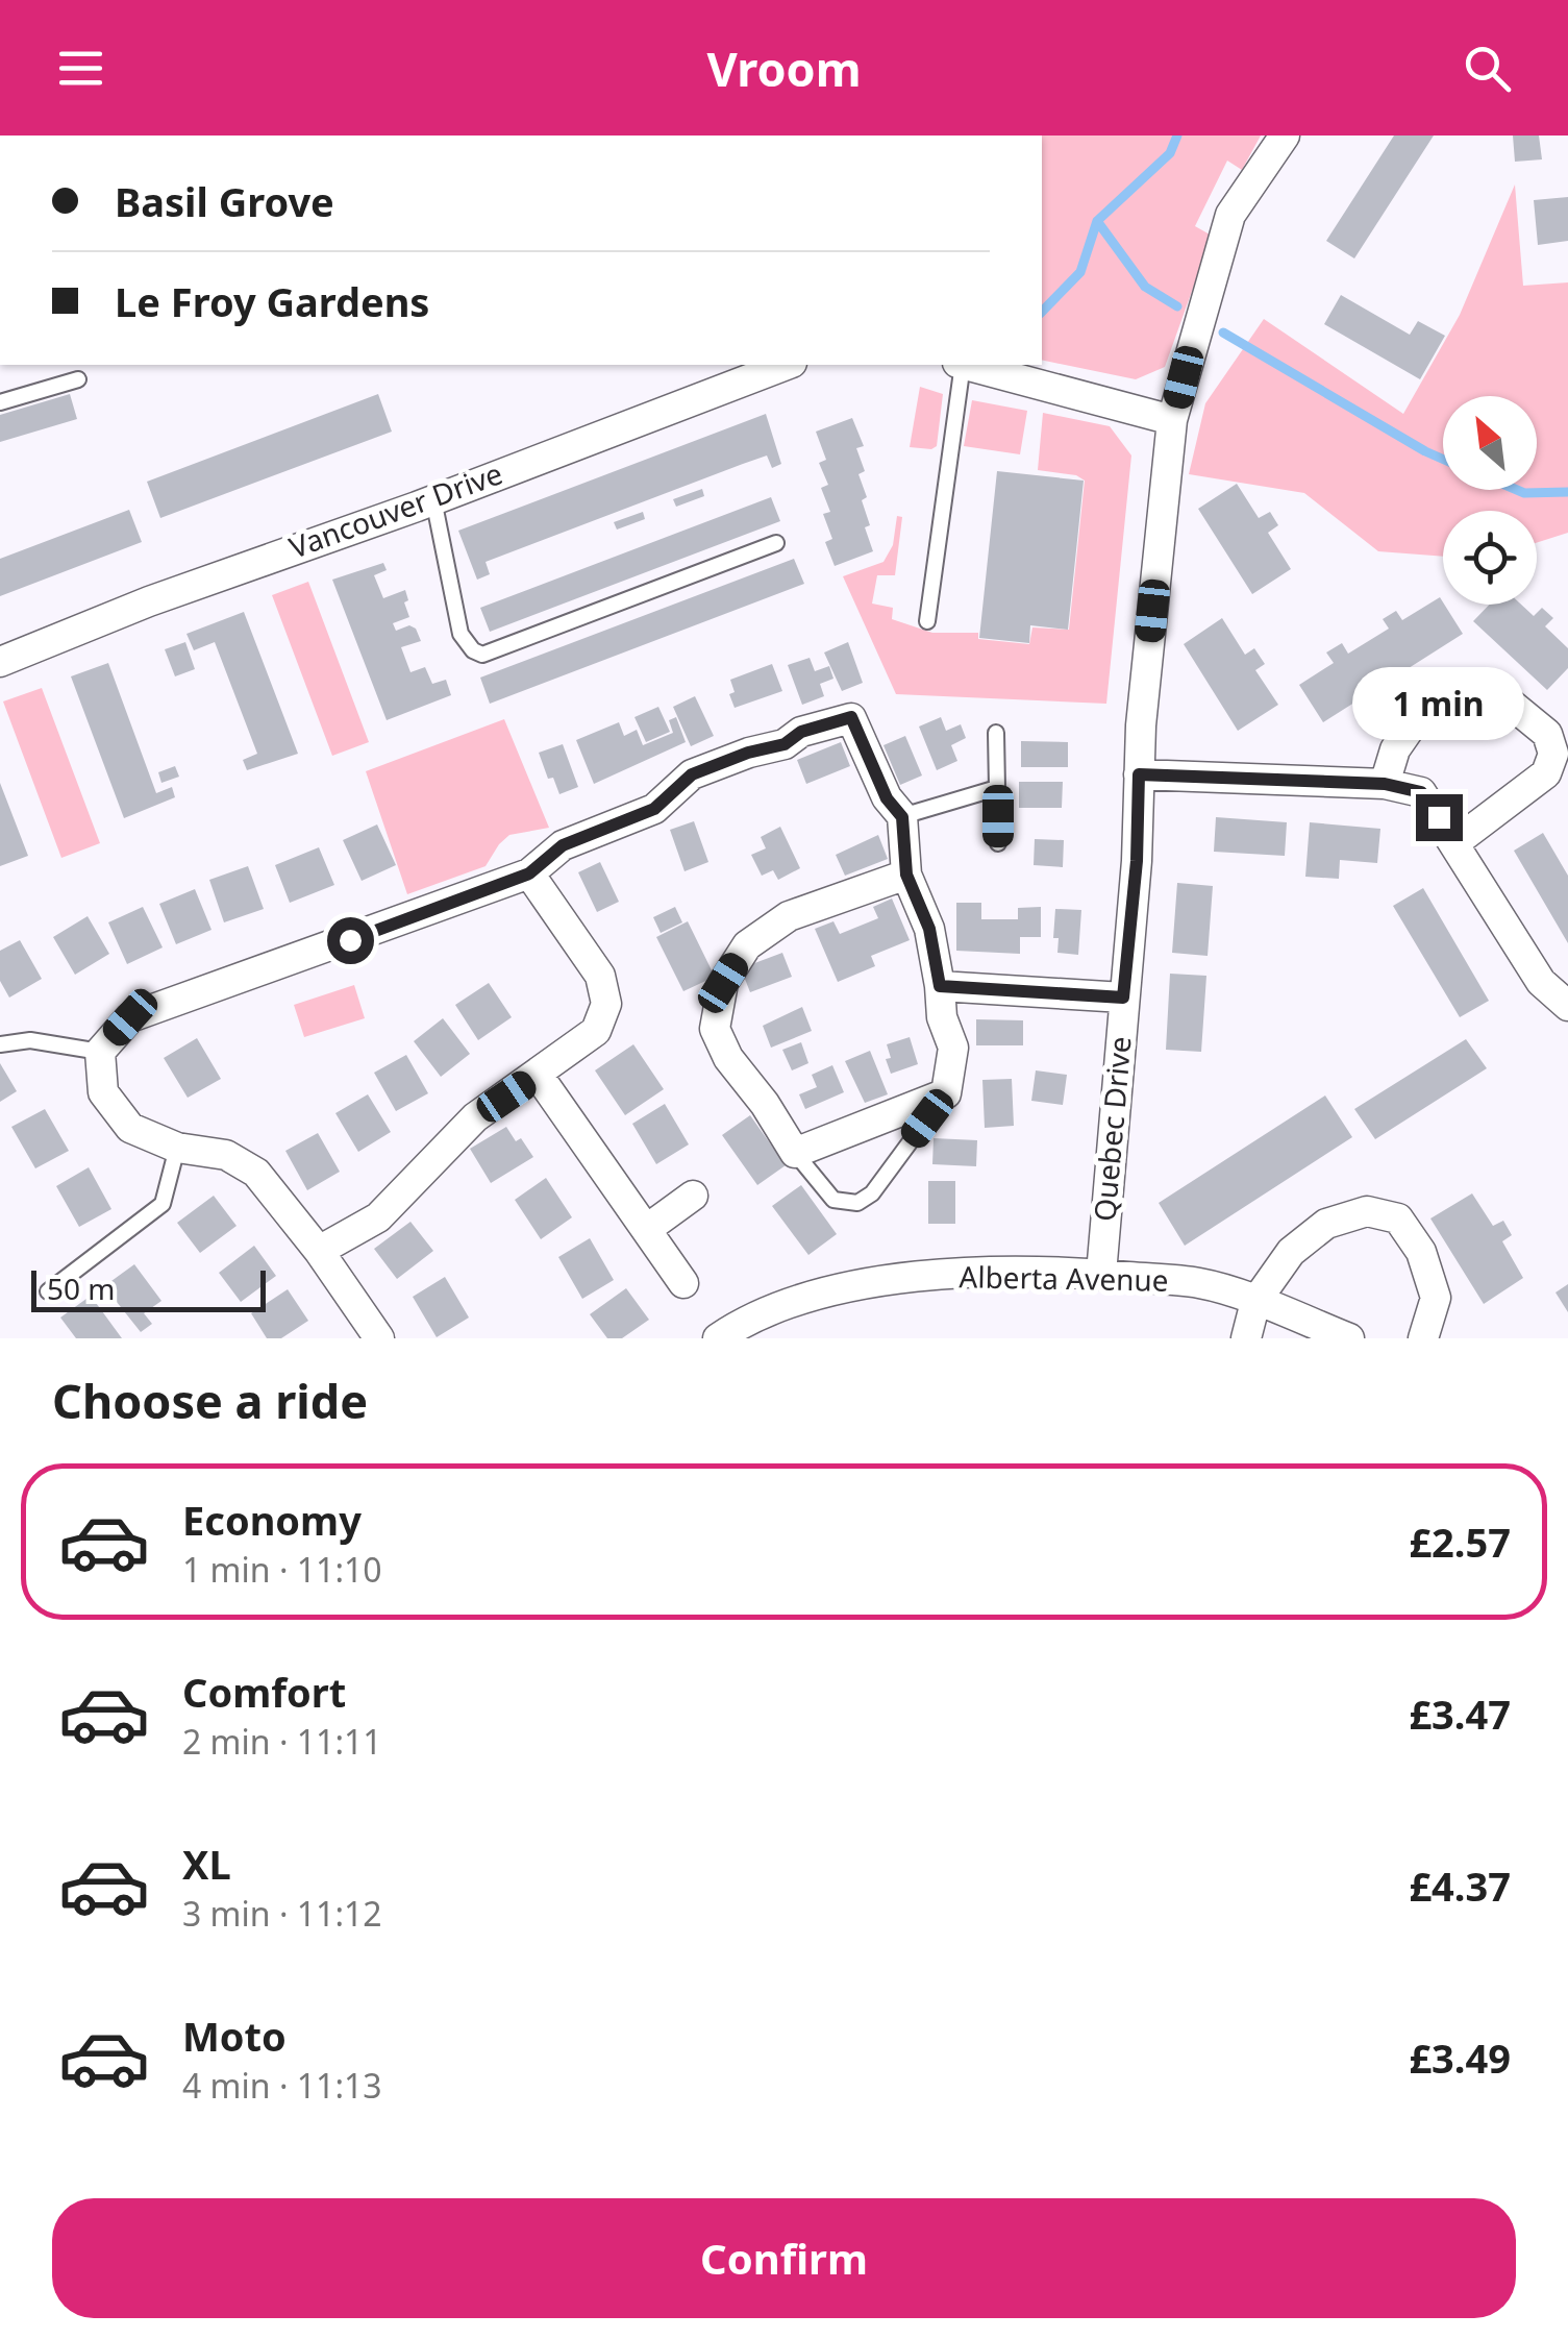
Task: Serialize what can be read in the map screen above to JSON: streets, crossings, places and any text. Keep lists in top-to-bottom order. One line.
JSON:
{"streets":{"street":["Vancouver Drive","Quebec Drive","Alberta Avenue"]},"crossings":[["Quebec Drive","Alberta Avenue"]],"scale_bar":"50 m","north":"top left","page":{"header":"Vroom","banner":["Basil Grove","Le Froy Gardens"],"bubble":"1 min","scale":"50 m","heading":"Choose a ride","list":[{"name":"Economy","note":"1 min · 11:10","value":"£2.57"},{"name":"Comfort","note":"2 min · 11:11","value":"£3.47"},{"name":"XL","note":"3 min · 11:12","value":"£4.37"},{"name":"Moto","note":"4 min · 11:13","value":"£3.49"}],"buttons":"Confirm"}}
